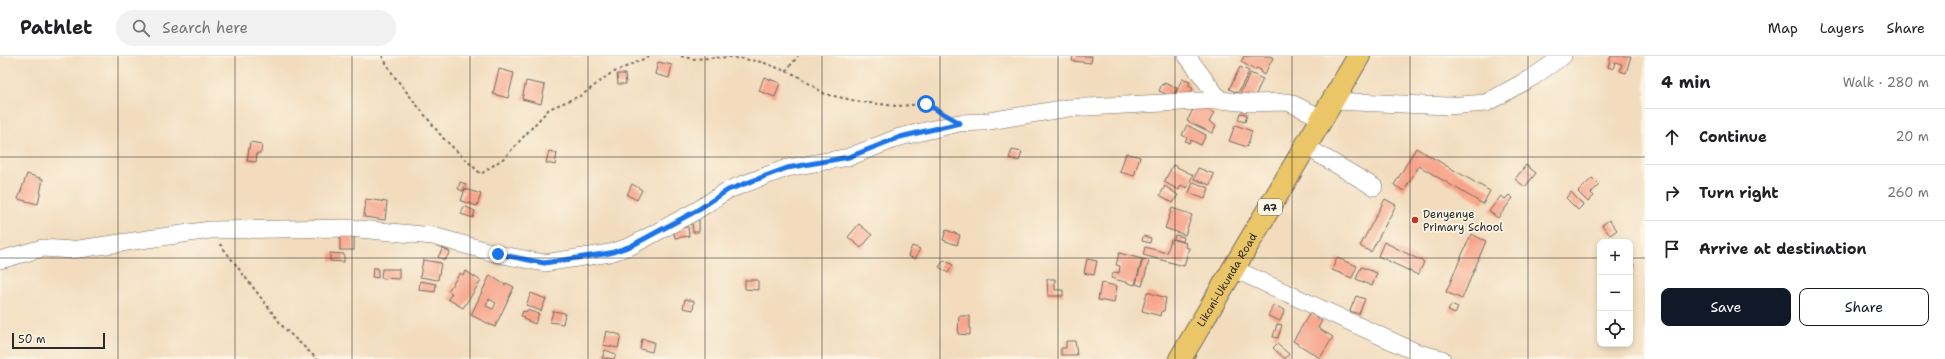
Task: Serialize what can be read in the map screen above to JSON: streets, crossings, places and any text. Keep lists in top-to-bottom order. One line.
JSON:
{"streets":{"highway":["A7","Likoni-Ukunda Road"]},"places":["Denyenye Primary School"],"scale_bar":"50 m","page":{"header":"Pathlet","search":"Search here","nav":["Map","Layers","Share"],"heading":["4 min","Walk · 280 m"],"list":[["Continue","20 m"],["Turn right","260 m"],"Arrive at destination"],"map_buttons":["+","−"],"buttons":["Save","Share"],"scale":"50 m"}}
